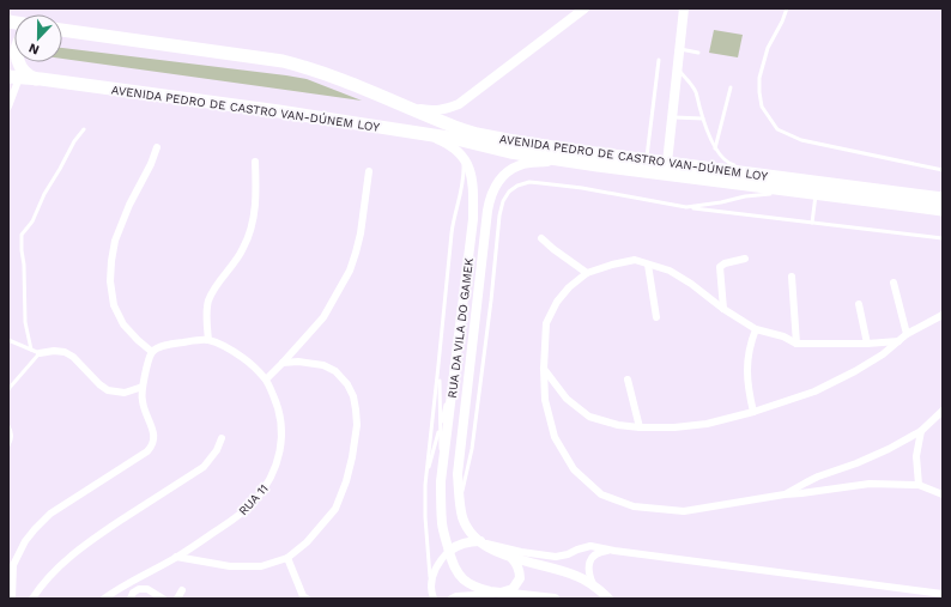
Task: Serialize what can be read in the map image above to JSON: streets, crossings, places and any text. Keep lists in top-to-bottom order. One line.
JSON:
{"streets":{"highway":["AVENIDA PEDRO DE CASTRO VAN-DÚNEM LOY"],"main road":["RUA DA VILA DO GAMEK"],"street":["RUA 11"]},"crossings":[["AVENIDA PEDRO DE CASTRO VAN-DÚNEM LOY","RUA DA VILA DO GAMEK"]],"north":"bottom"}
